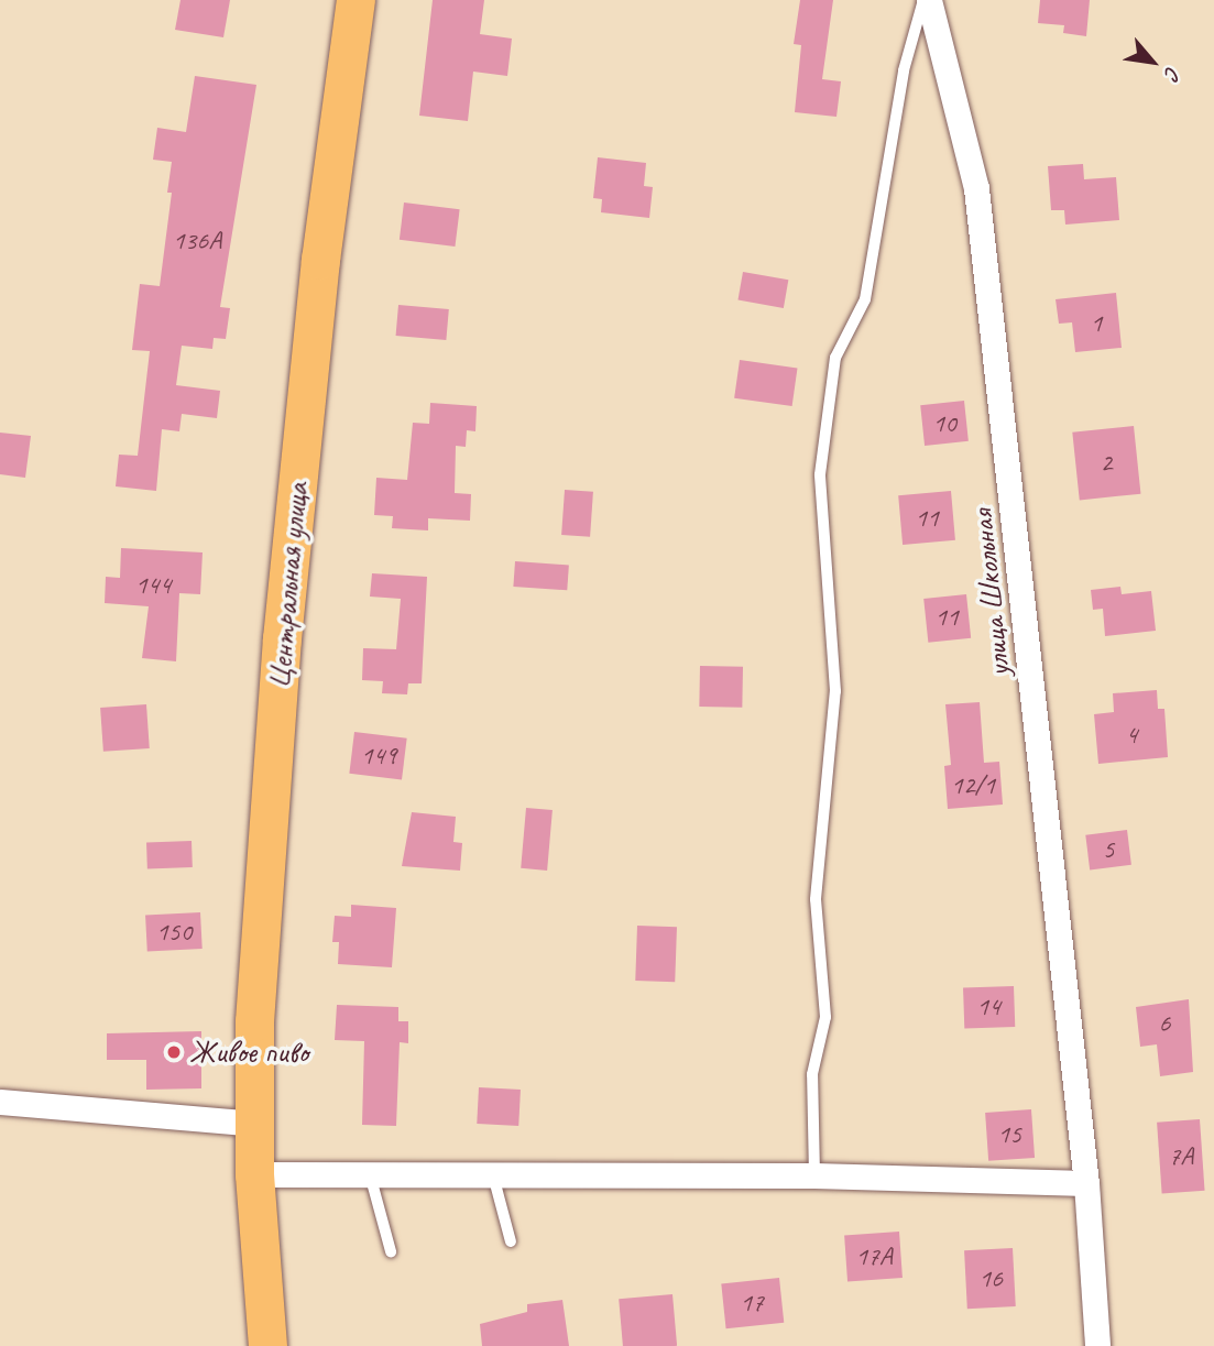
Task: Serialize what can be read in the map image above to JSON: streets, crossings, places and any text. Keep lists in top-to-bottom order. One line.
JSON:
{"streets":{"main road":["Центральная улица"],"street":["улица Школьная"]},"places":["Живое пиво"],"house_numbers":["136А","1","10","2","11","144","11","4","149","12/1","5","150","14","6","15","7А","17А","16","17"],"north":"bottom right"}
